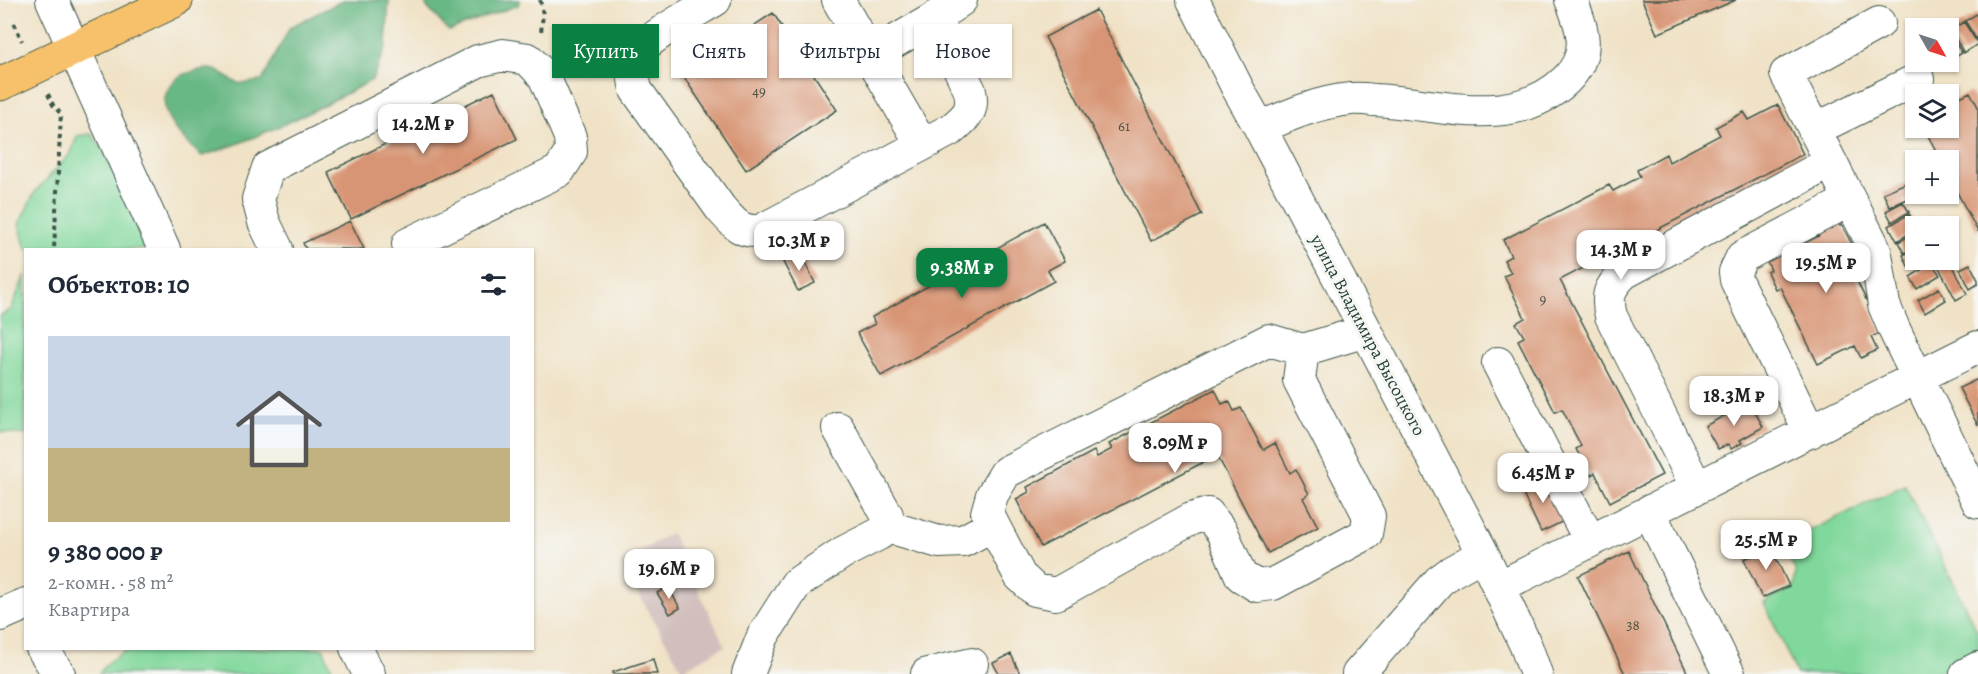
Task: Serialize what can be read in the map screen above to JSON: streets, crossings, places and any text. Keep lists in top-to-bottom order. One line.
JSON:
{"streets":{"street":["улица Владимира Высоцкого"]},"house_numbers":["49","61","9","38"],"north":"bottom right","page":{"map_buttons":["+","−"],"chip":["Купить","Снять","Фильтры","Новое"],"price":["14.2M ₽","10.3M ₽","14.3M ₽","19.5M ₽","9.38M ₽","18.3M ₽","8.09M ₽","6.45M ₽","25.5M ₽","19.6M ₽"],"heading":"Объектов: 10","list":[{"name":"9 380 000 ₽","note":"2-комн. · 58 m² · Квартира"}]}}
